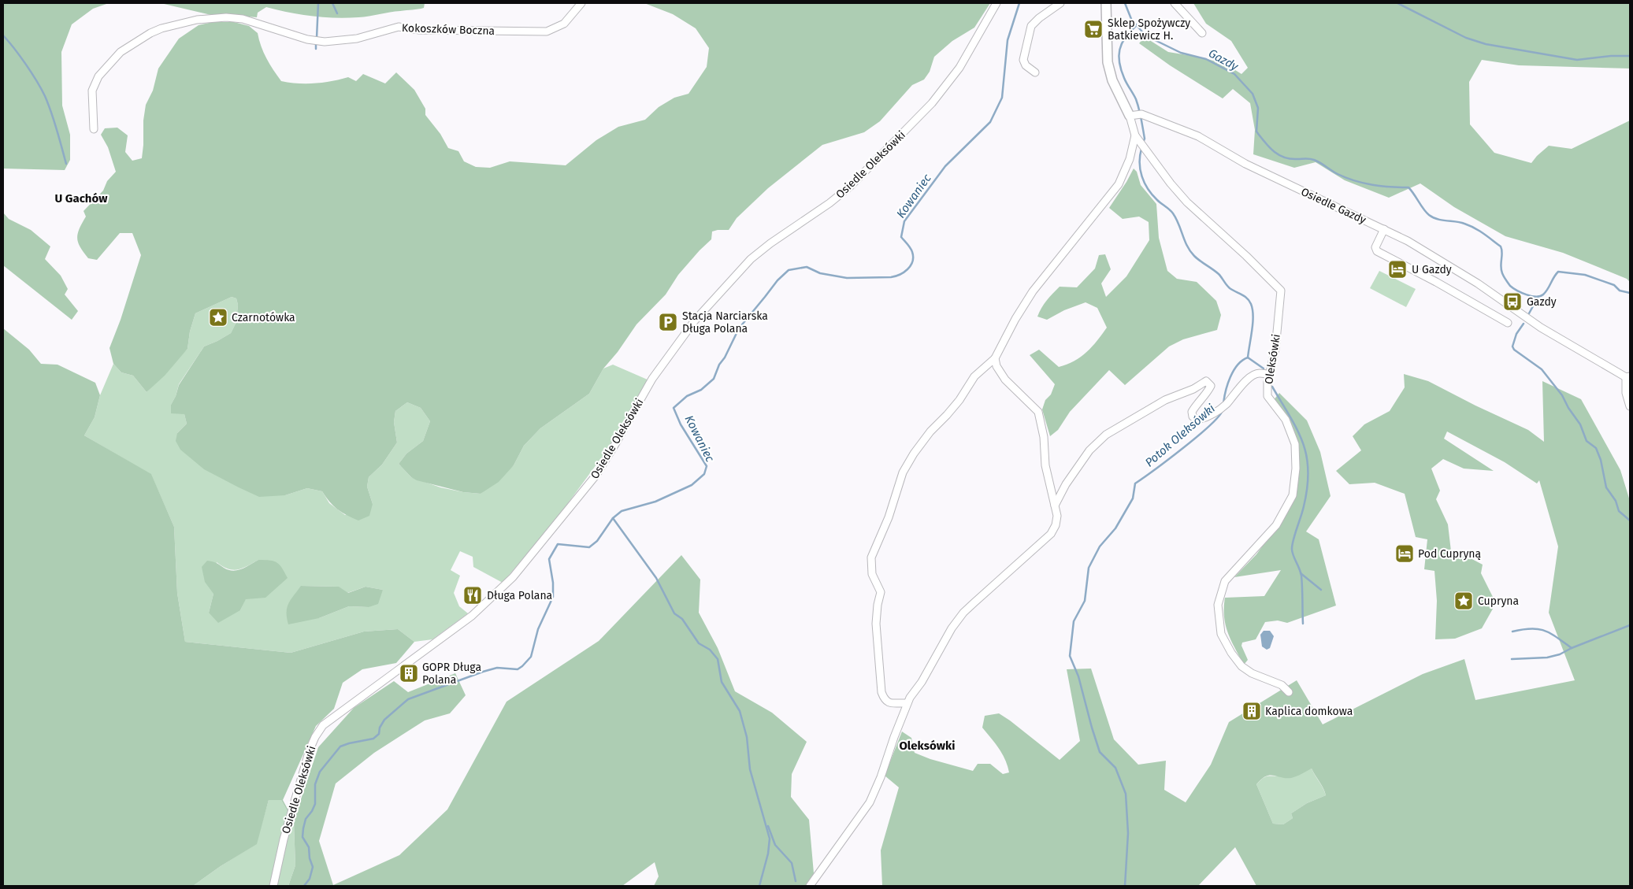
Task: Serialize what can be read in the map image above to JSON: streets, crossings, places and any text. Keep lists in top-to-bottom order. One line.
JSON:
{"streets":{"street":["Kokoszków Boczna","Osiedle Oleksówki","Osiedle Gazdy","Oleksówki"]},"crossings":[["Osiedle Gazdy","Oleksówki"]],"districts":["U Gachów","Oleksówki"],"water":["Gazdy","Kowaniec","Potok Oleksówki"],"places":{"supermarket":["Sklep Spożywczy Batkiewicz H."],"hotel":["U Gazdy","Pod Cupryną"],"bus stop":["Gazdy"],"place":["Czarnotówka","Cupryna"],"parking":["Stacja Narciarska Długa Polana"],"restaurant":["Długa Polana"],"building":["GOPR Długa Polana","Kaplica domkowa"]}}
